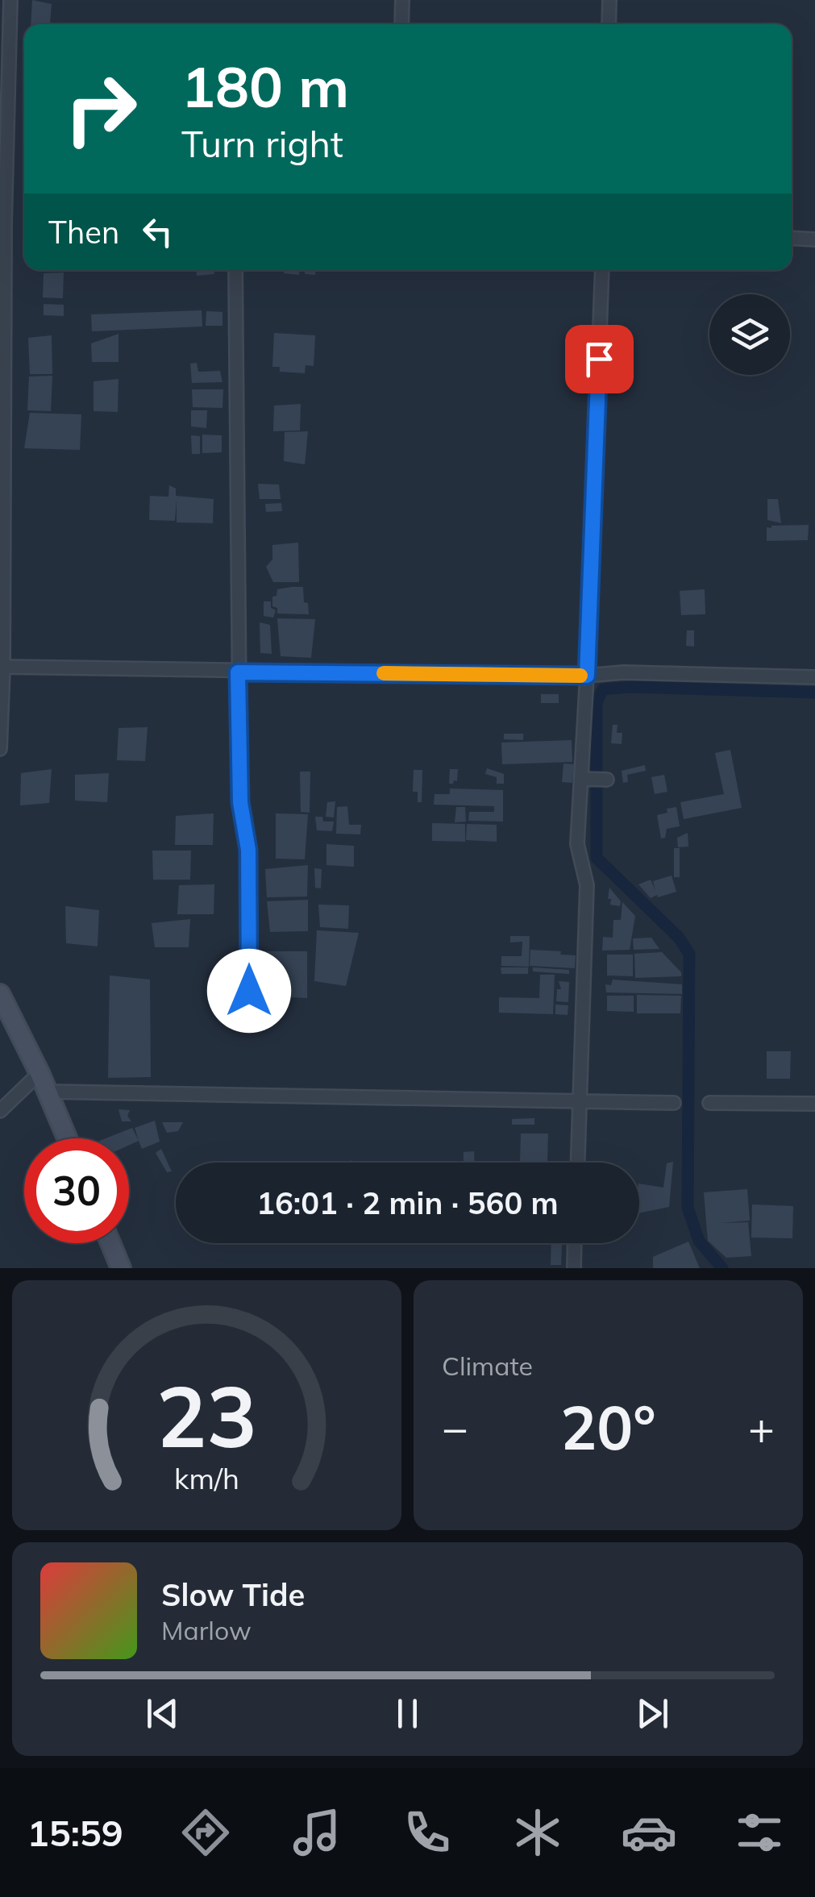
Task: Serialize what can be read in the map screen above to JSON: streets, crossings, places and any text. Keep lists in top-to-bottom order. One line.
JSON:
{"page":{"turn":["180 m","Turn right"],"then":"Then","limit":"30","trip":"16:01 · 2 min · 560 m","tile":"Climate","heat":["−","20°","+"],"song":["Slow Tide","Marlow"],"tabs":"15:59","gauge":["23","km/h"]}}
